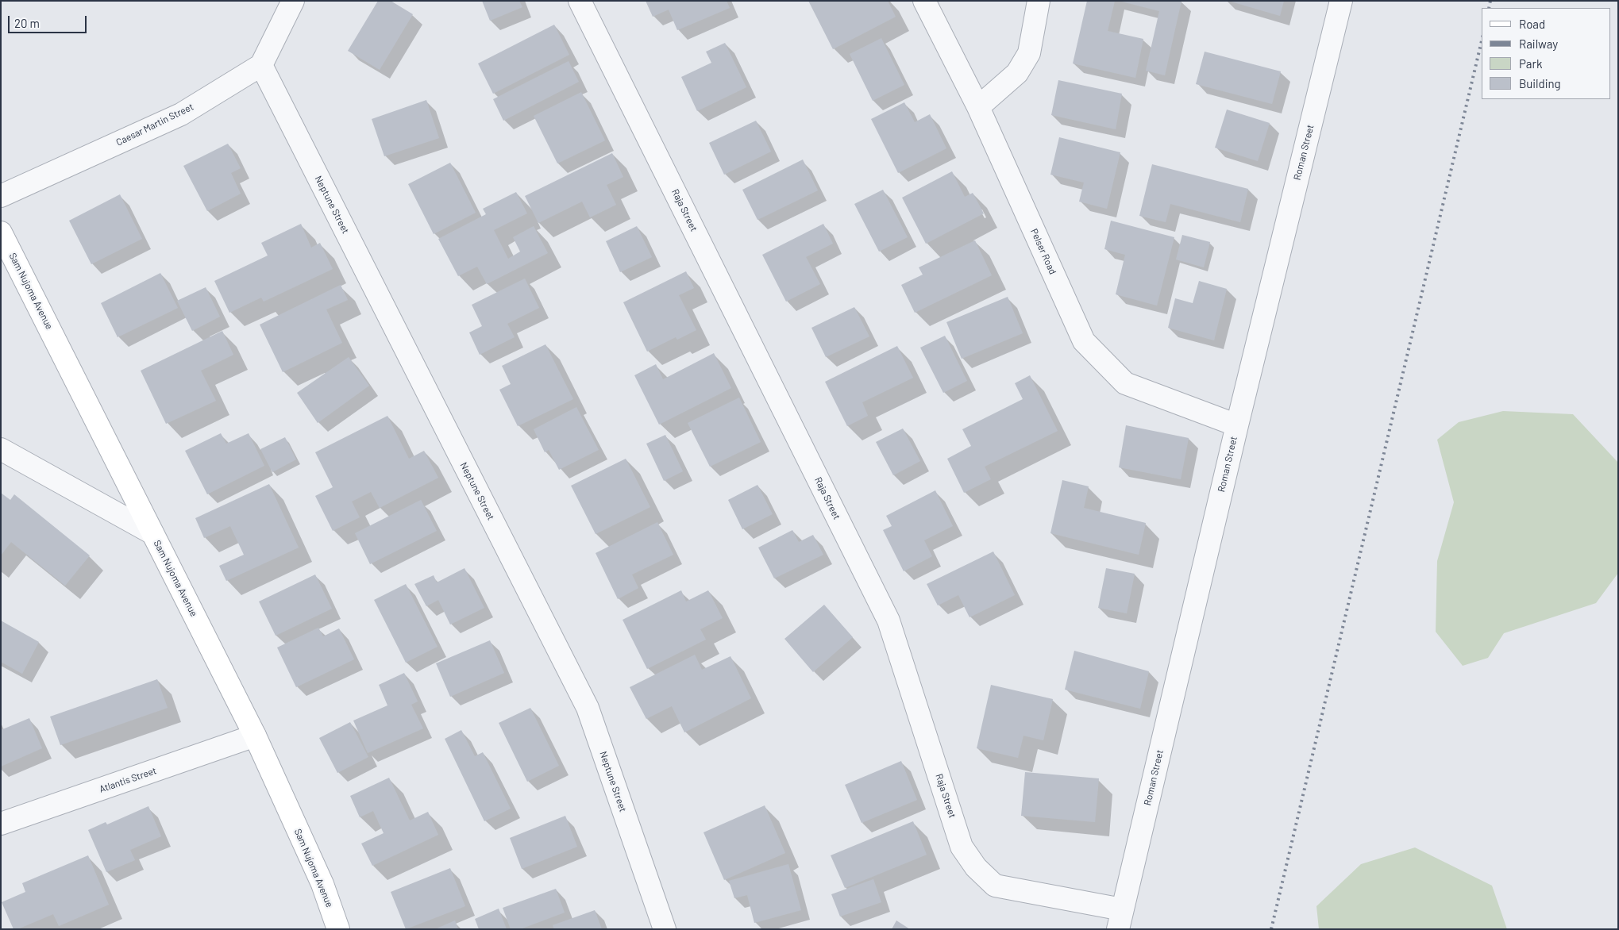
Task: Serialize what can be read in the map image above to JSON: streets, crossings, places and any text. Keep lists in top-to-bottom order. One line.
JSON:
{"streets":{"street":["Caesar Martin Street","Roman Street","Neptune Street","Raja Street","Pelser Road","Sam Nujoma Avenue","Atlantis Street"]},"crossings":[["Caesar Martin Street","Neptune Street"],["Roman Street","Raja Street"],["Roman Street","Pelser Road"],["Sam Nujoma Avenue","Atlantis Street"]],"legend":["Road","Railway","Park","Building"],"scale_bar":"20 m"}
